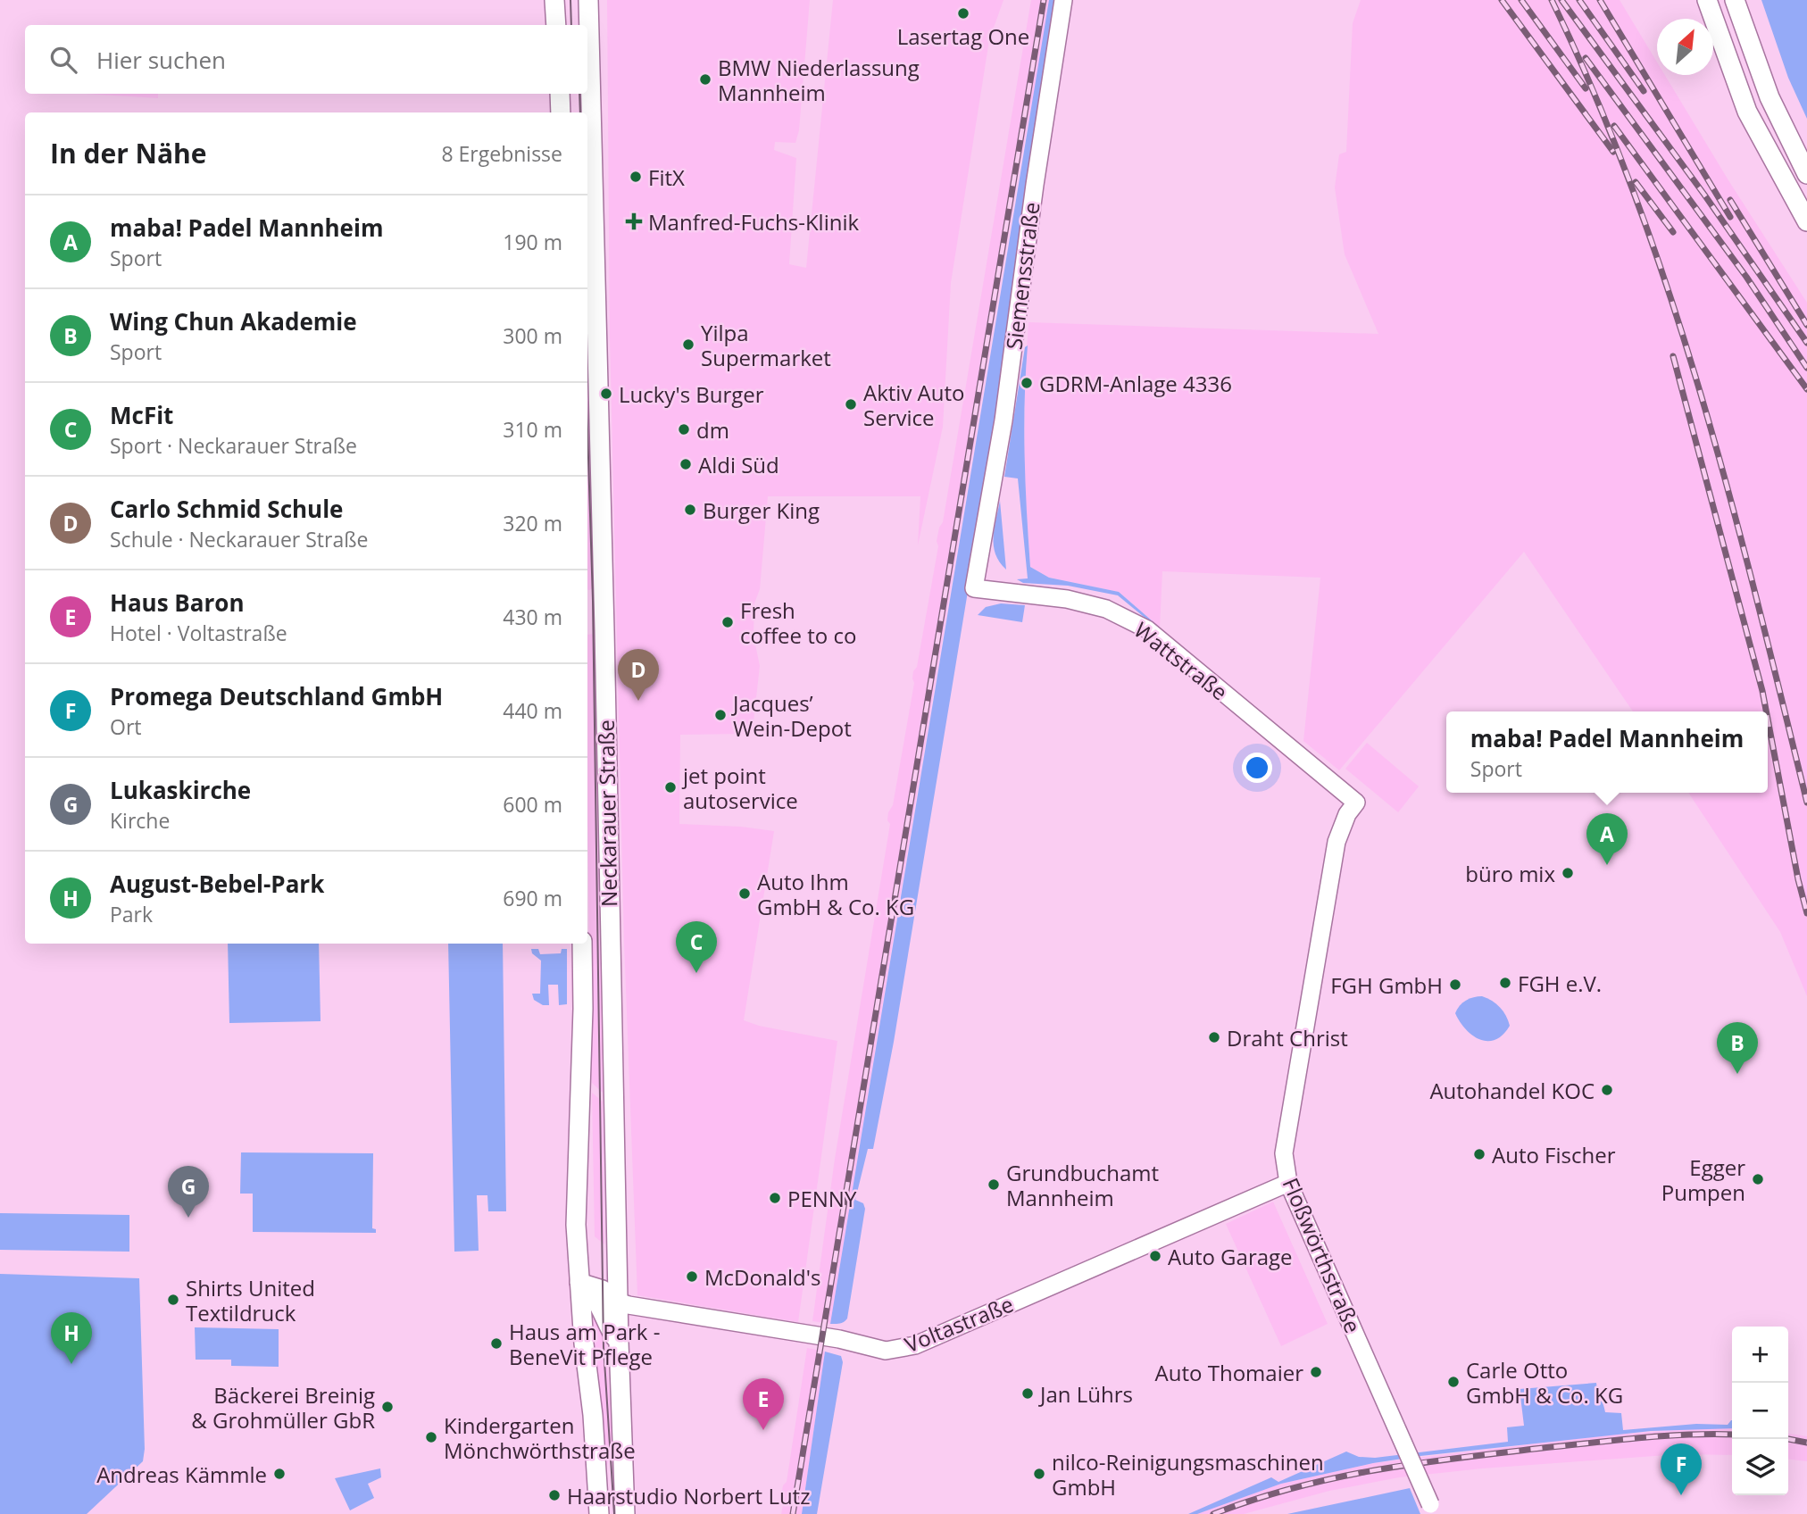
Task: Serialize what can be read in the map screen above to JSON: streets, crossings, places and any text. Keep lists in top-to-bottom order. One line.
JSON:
{"streets":{"main road":["Neckarauer Straße"],"street":["Siemensstraße","Wattstraße","Floßwörthstraße","Voltastraße"]},"crossings":[["Siemensstraße","Wattstraße"],["Wattstraße","Floßwörthstraße"],["Neckarauer Straße","Voltastraße"],["Floßwörthstraße","Voltastraße"]],"places":{"other":["Lasertag One","BMW Niederlassung Mannheim","FitX","Yilpa Supermarket","GDRM-Anlage 4336","Lucky's Burger","Aktiv Auto Service","dm","Aldi Süd","Burger King","Fresh coffee to co","Jacques’ Wein-Depot","jet point autoservice","büro mix","Auto Ihm GmbH & Co. KG","FGH e.V.","FGH GmbH","Draht Christ","Autohandel KOC","Auto Fischer","Egger Pumpen","Grundbuchamt Mannheim","PENNY","Auto Garage","McDonald's","Shirts United Textildruck","Haus am Park - BeneVit Pflege","Auto Thomaier","Carle Otto GmbH & Co. KG","Jan Lührs","Bäckerei Breinig & Grohmüller GbR","Kindergarten Mönchwörthstraße","Andreas Kämmle","nilco-Reinigungsmaschinen GmbH","Haarstudio Norbert Lutz"],"health":["Manfred-Fuchs-Klinik"]},"north":"top right","page":{"search":"Hier suchen","heading":["In der Nähe","8 Ergebnisse"],"list":[{"mark":"A","name":"maba! Padel Mannheim","note":"Sport","value":"190 m"},{"mark":"B","name":"Wing Chun Akademie","note":"Sport","value":"300 m"},{"mark":"C","name":"McFit","note":"Sport · Neckarauer Straße","value":"310 m"},{"mark":"D","name":"Carlo Schmid Schule","note":"Schule · Neckarauer Straße","value":"320 m"},{"mark":"E","name":"Haus Baron","note":"Hotel · Voltastraße","value":"430 m"},{"mark":"F","name":"Promega Deutschland GmbH","note":"Ort","value":"440 m"},{"mark":"G","name":"Lukaskirche","note":"Kirche","value":"600 m"},{"mark":"H","name":"August-Bebel-Park","note":"Park","value":"690 m"}],"pins":["D","A","C","B","G","H","E","F"],"popup":["maba! Padel Mannheim","Sport"],"map_buttons":["+","−"]}}
